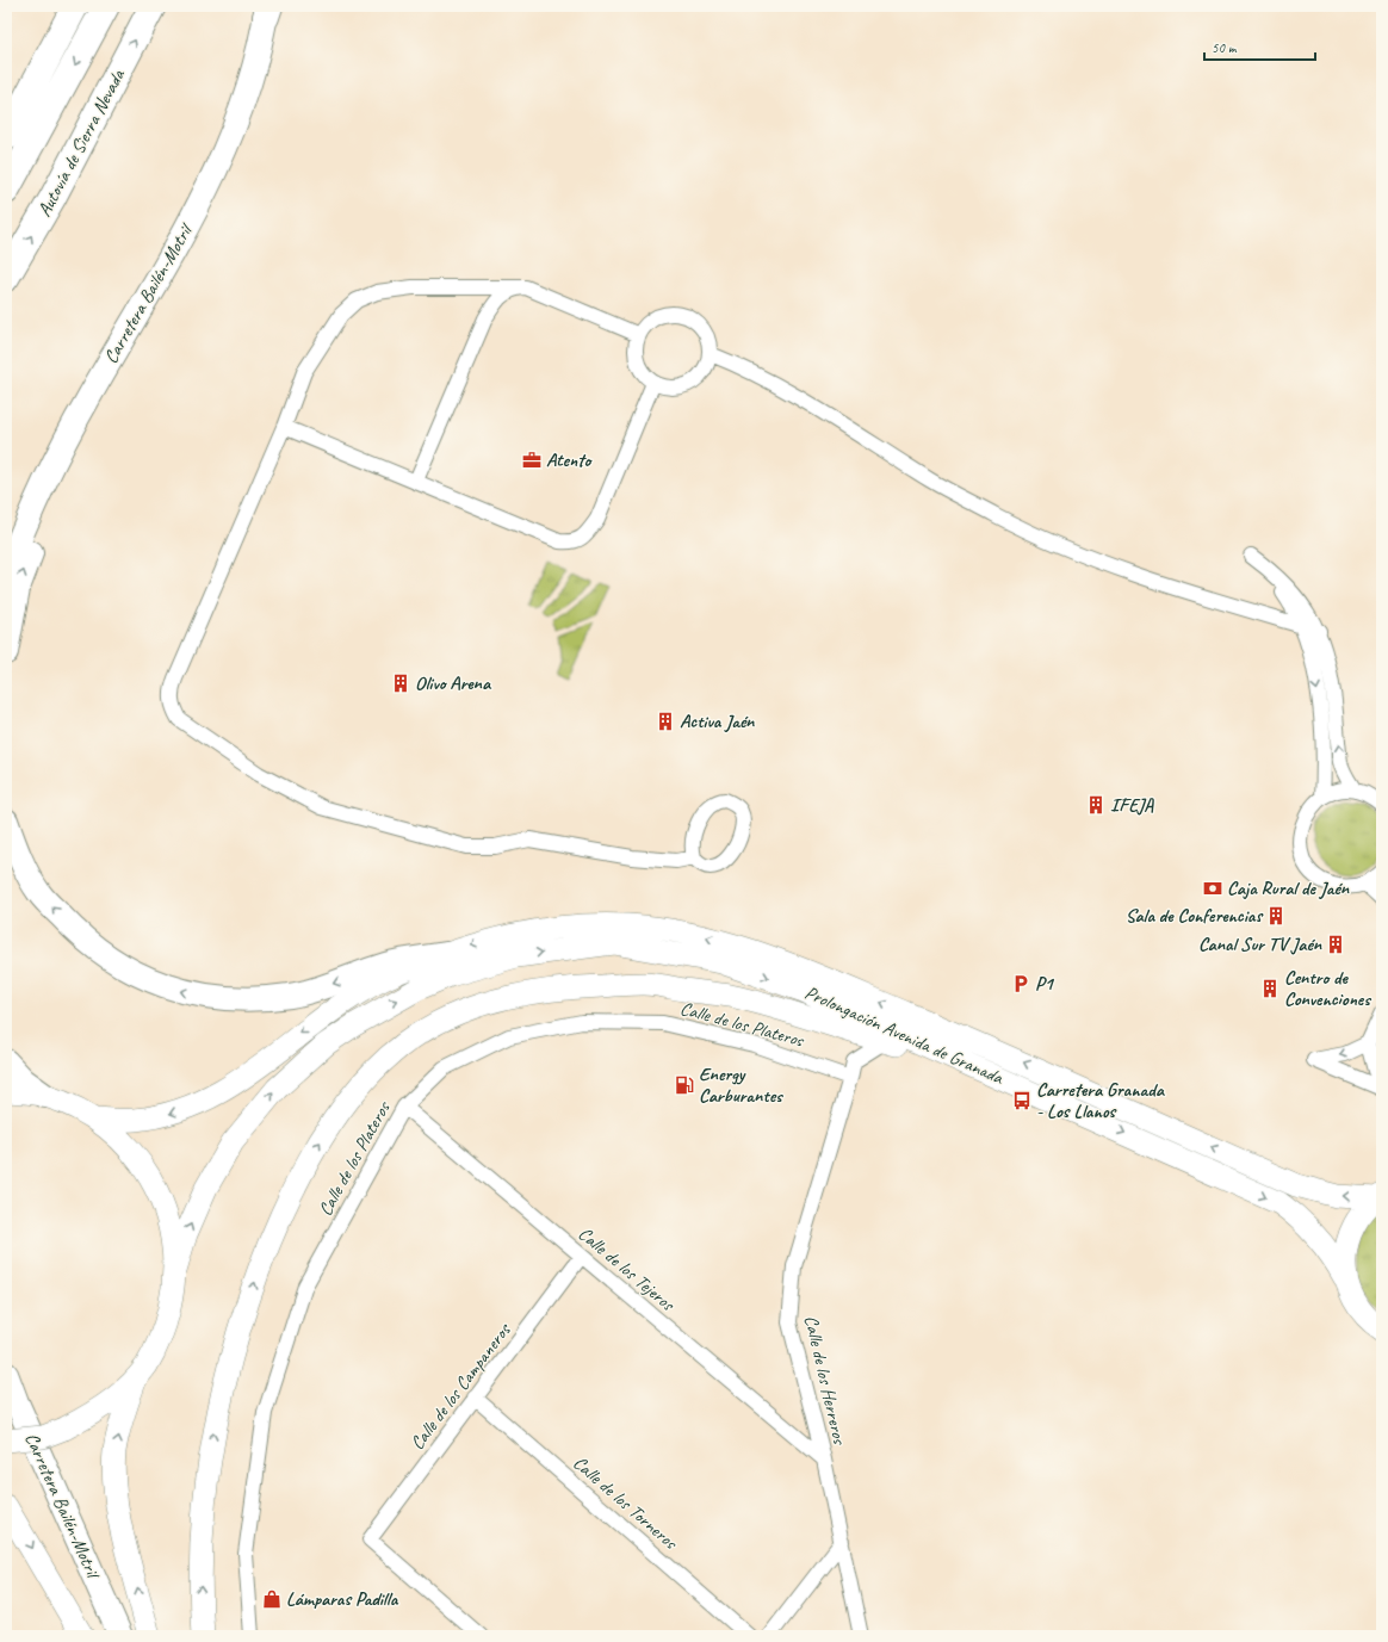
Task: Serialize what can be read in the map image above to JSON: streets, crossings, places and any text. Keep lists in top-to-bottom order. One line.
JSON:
{"streets":{"highway":["Autovía de Sierra Nevada","Carretera Bailén-Motril"],"main road":["Prolongación Avenida de Granada"],"street":["Calle de los Plateros","Calle de los Tejeros","Calle de los Herreros","Calle de los Campaneros","Calle de los Torneros"]},"crossings":[["Calle de los Plateros","Calle de los Tejeros"],["Calle de los Plateros","Calle de los Herreros"],["Calle de los Tejeros","Calle de los Herreros"],["Calle de los Tejeros","Calle de los Campaneros"],["Calle de los Campaneros","Calle de los Torneros"]],"places":{"office":["Atento"],"building":["Olivo Arena","Activa Jaén","IFEJA","Sala de Conferencias","Canal Sur TV Jaén","Centro de Convenciones"],"bank":["Caja Rural de Jaén"],"parking":["P1"],"fuel station":["Energy Carburantes"],"bus stop":["Carretera Granada - Los Llanos"],"shop":["Lámparas Padilla"]},"scale_bar":"50 m"}
